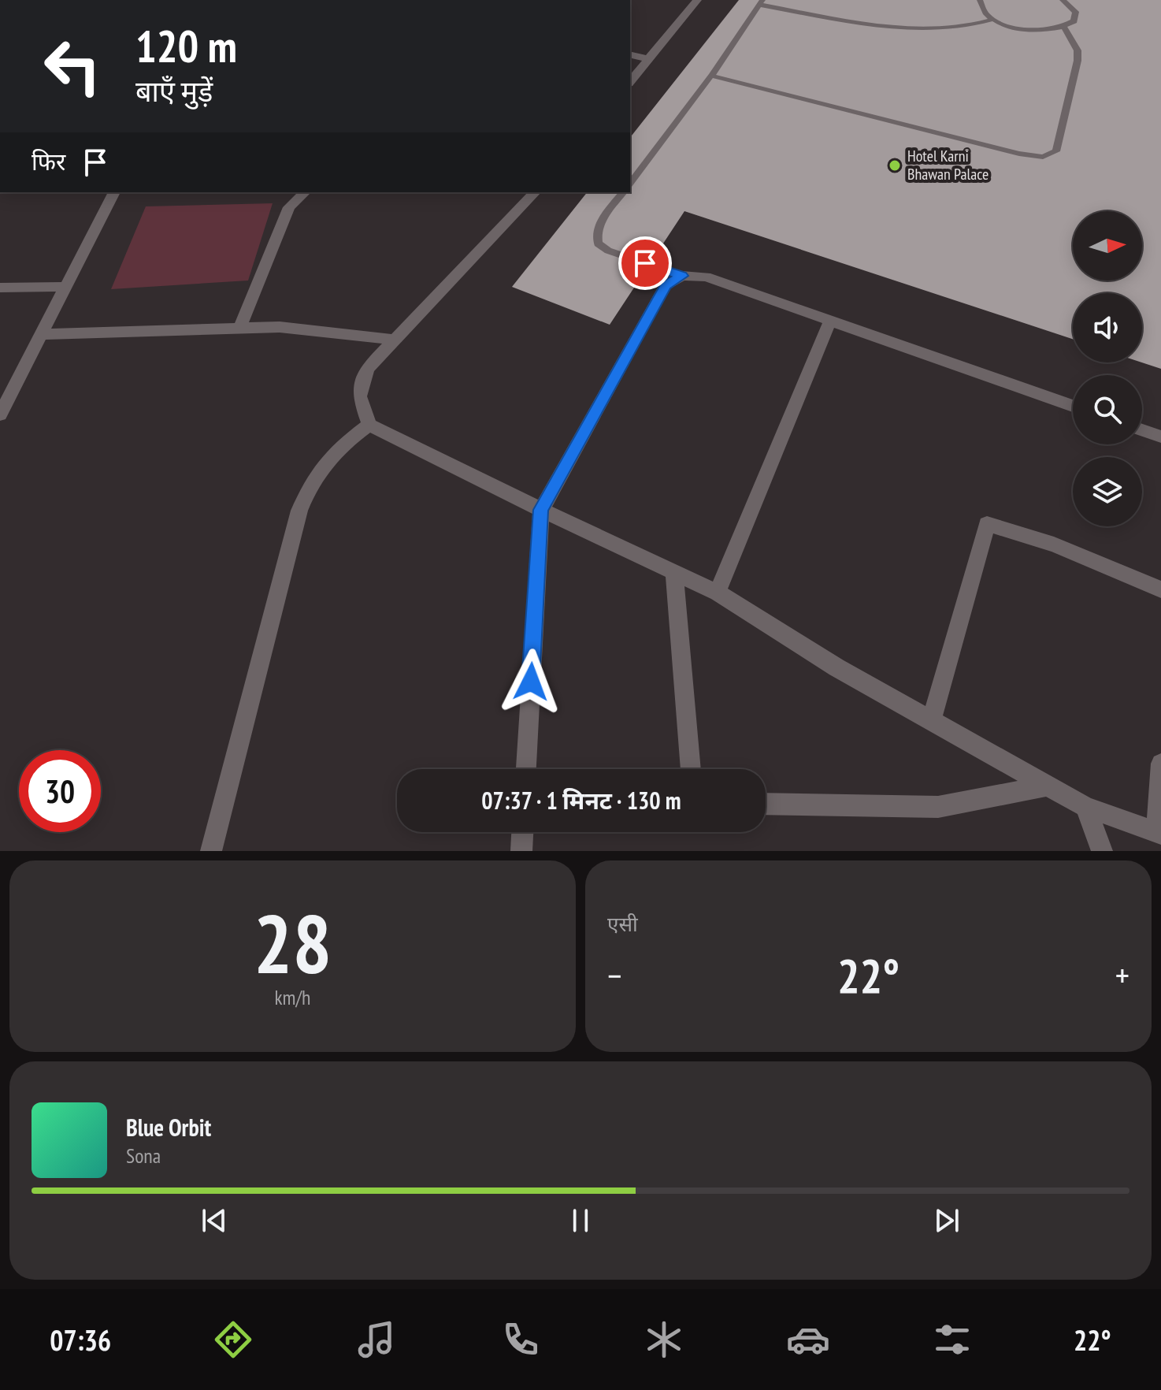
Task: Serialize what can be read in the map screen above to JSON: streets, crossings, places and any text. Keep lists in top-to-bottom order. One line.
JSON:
{"places":["Hotel Karni Bhawan Palace"],"north":"right","page":{"turn":["120 m","बाएँ मुड़ें"],"then":"फिर","limit":"30","trip":"07:37 · 1 मिनट · 130 m","tile":[["28","km/h"],"एसी"],"heat":["−","22°","+"],"song":["Blue Orbit","Sona"],"tabs":["07:36","22°"]}}
